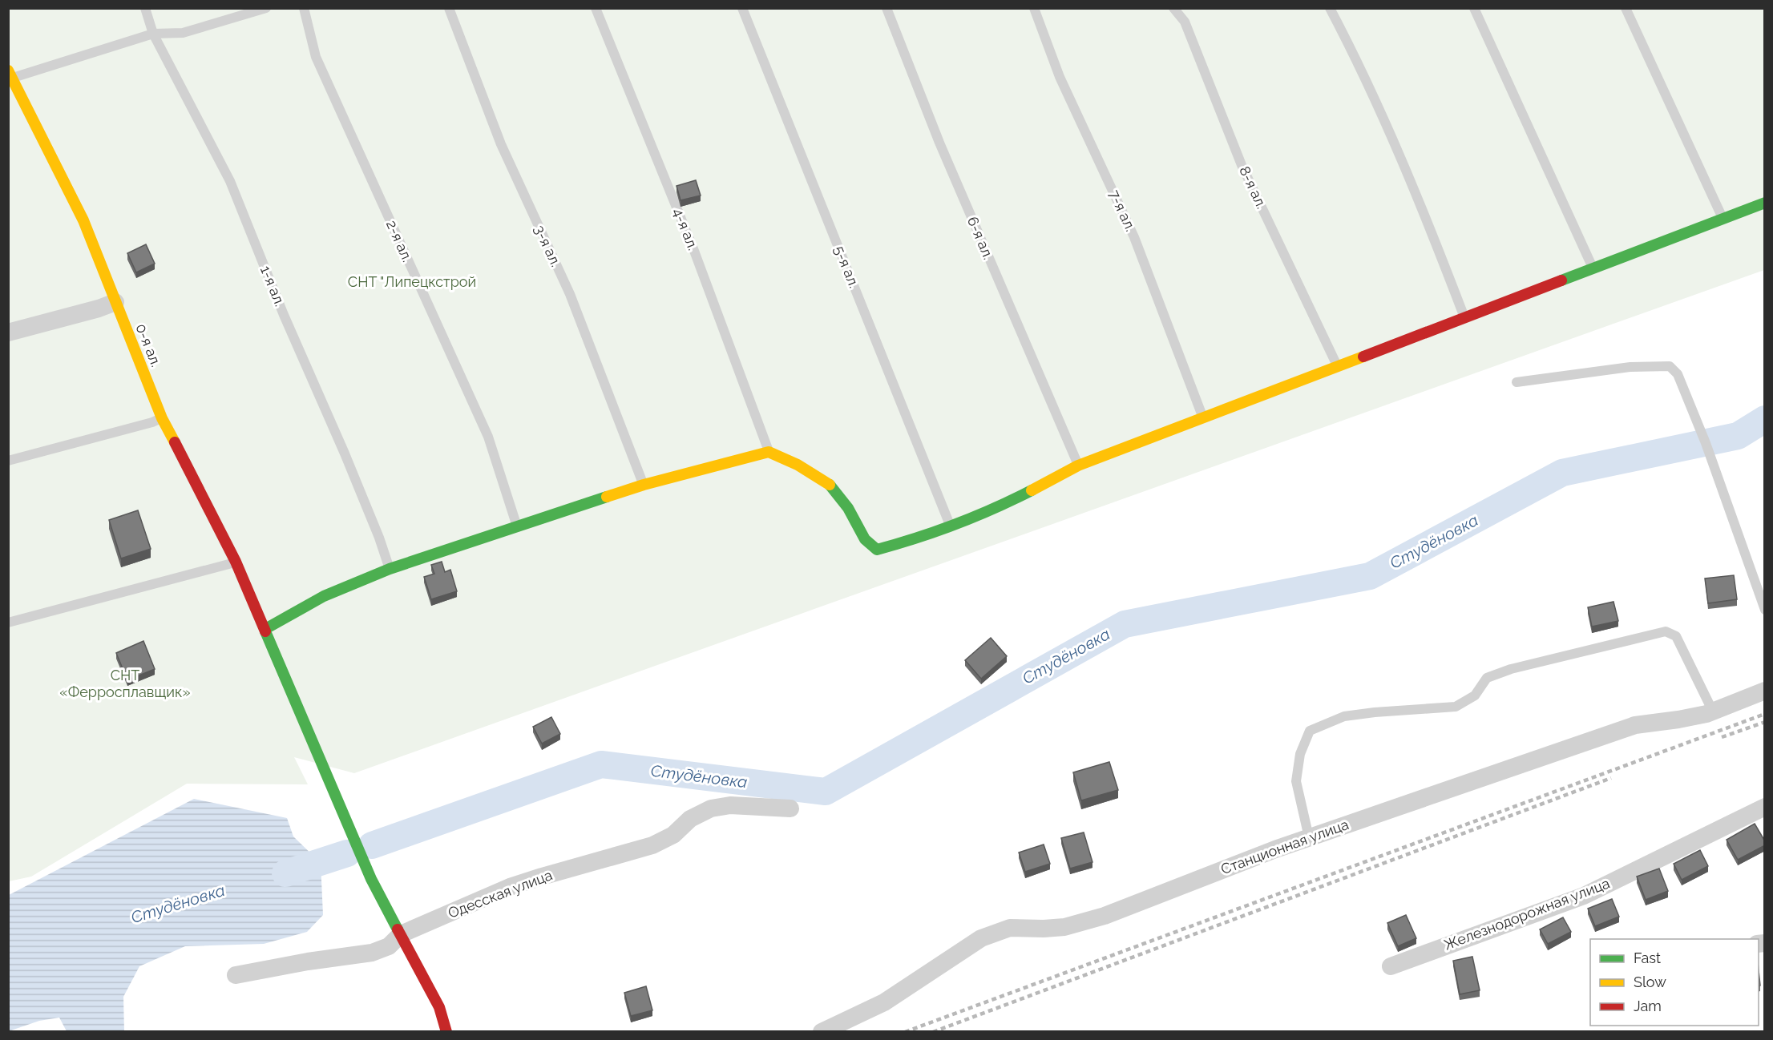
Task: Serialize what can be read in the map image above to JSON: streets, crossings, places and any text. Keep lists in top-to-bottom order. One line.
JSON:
{"streets":{"street":["0-я ал.","Станционная улица","Одесская улица","Железнодорожная улица"],"lane":["8-я ал.","7-я ал.","4-я ал.","6-я ал.","2-я ал.","3-я ал.","5-я ал.","1-я ал."]},"crossings":[["0-я ал.","Одесская улица"]],"water":["Студёновка"],"parks":["СНТ \"Липецкстрой","СНТ «Ферросплавщик»"],"legend":["Fast","Slow","Jam"]}
